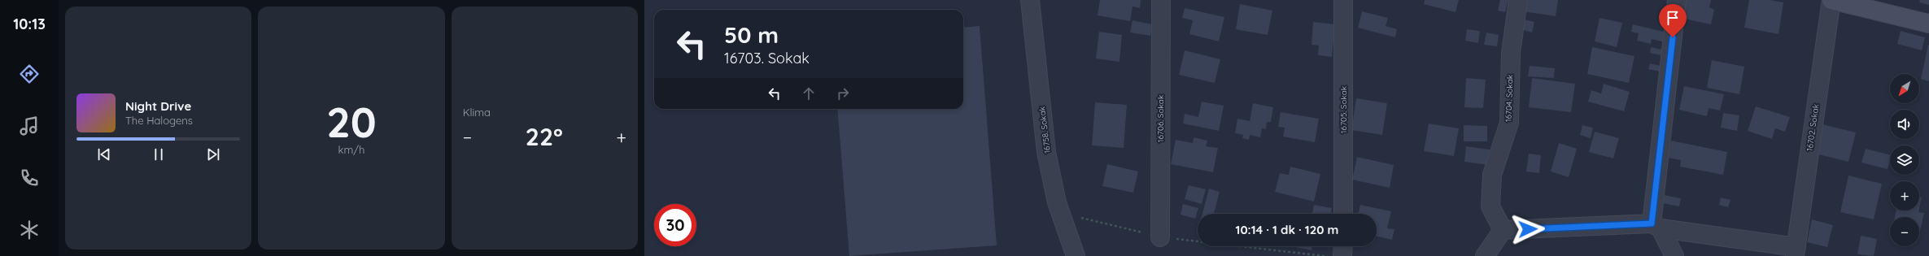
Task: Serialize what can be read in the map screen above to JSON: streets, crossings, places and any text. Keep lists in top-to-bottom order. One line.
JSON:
{"streets":{"street":["16704. Sokak","16705. Sokak","16706. Sokak","16702. Sokak","16758. Sokak"]},"north":"bottom left","page":{"tabs":"10:13","tile":[["20","km/h"],"Klima"],"turn":["50 m","16703. Sokak"],"map_buttons":["+","−"],"song":["Night Drive","The Halogens"],"heat":["−","22°","+"],"limit":"30","trip":"10:14 · 1 dk · 120 m"}}
